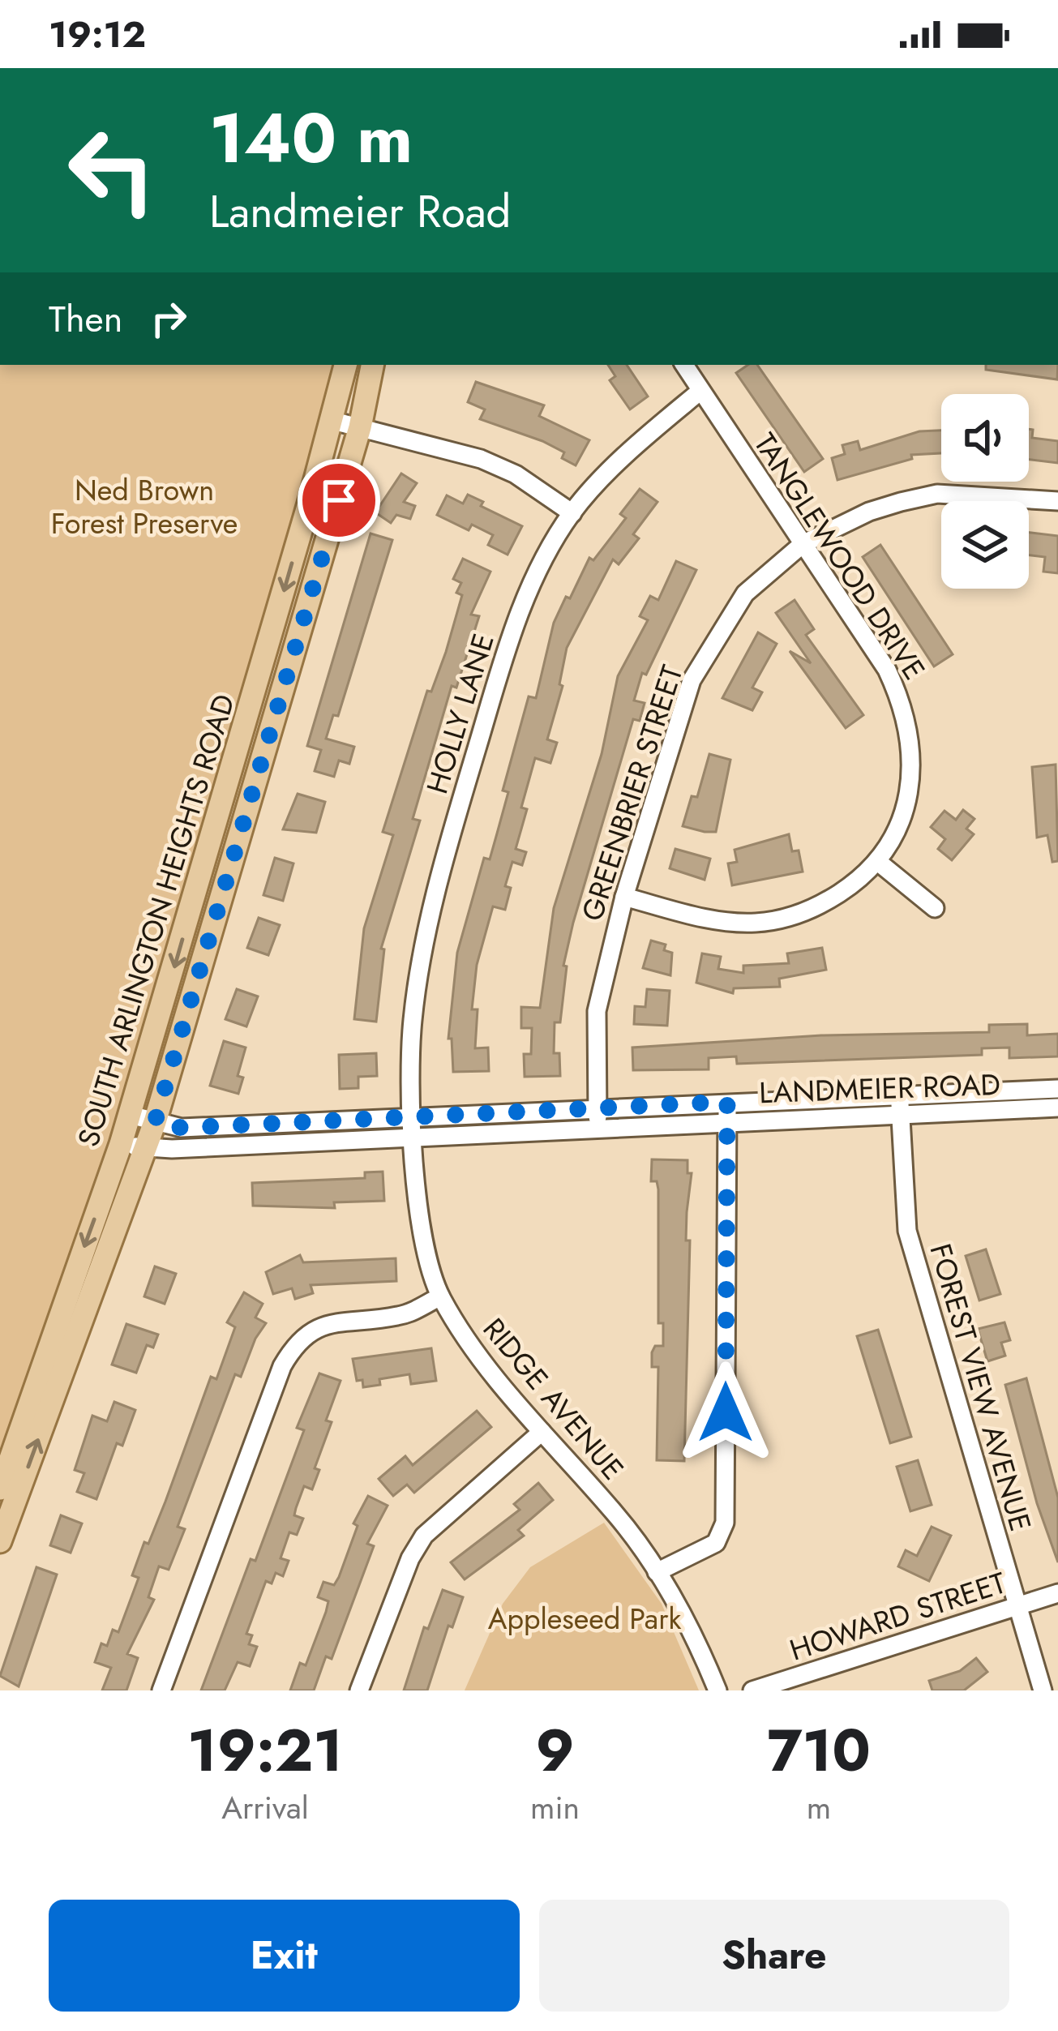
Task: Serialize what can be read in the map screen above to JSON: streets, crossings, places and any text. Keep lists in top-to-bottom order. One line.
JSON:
{"streets":{"main road":["SOUTH ARLINGTON HEIGHTS ROAD"],"street":["TANGLEWOOD DRIVE","HOLLY LANE","GREENBRIER STREET","LANDMEIER ROAD","FOREST VIEW AVENUE","RIDGE AVENUE","HOWARD STREET"]},"crossings":[["TANGLEWOOD DRIVE","HOLLY LANE"],["TANGLEWOOD DRIVE","GREENBRIER STREET"],["HOLLY LANE","LANDMEIER ROAD"],["HOLLY LANE","RIDGE AVENUE"],["GREENBRIER STREET","LANDMEIER ROAD"],["SOUTH ARLINGTON HEIGHTS ROAD","LANDMEIER ROAD"],["LANDMEIER ROAD","FOREST VIEW AVENUE"],["LANDMEIER ROAD","RIDGE AVENUE"],["FOREST VIEW AVENUE","HOWARD STREET"]],"parks":["Ned Brown Forest Preserve","Appleseed Park"],"page":{"status":"19:12","turn":["140 m","Landmeier Road"],"then":"Then","eta":["19:21","Arrival","9","min","710","m"],"buttons":["Exit","Share"]}}
